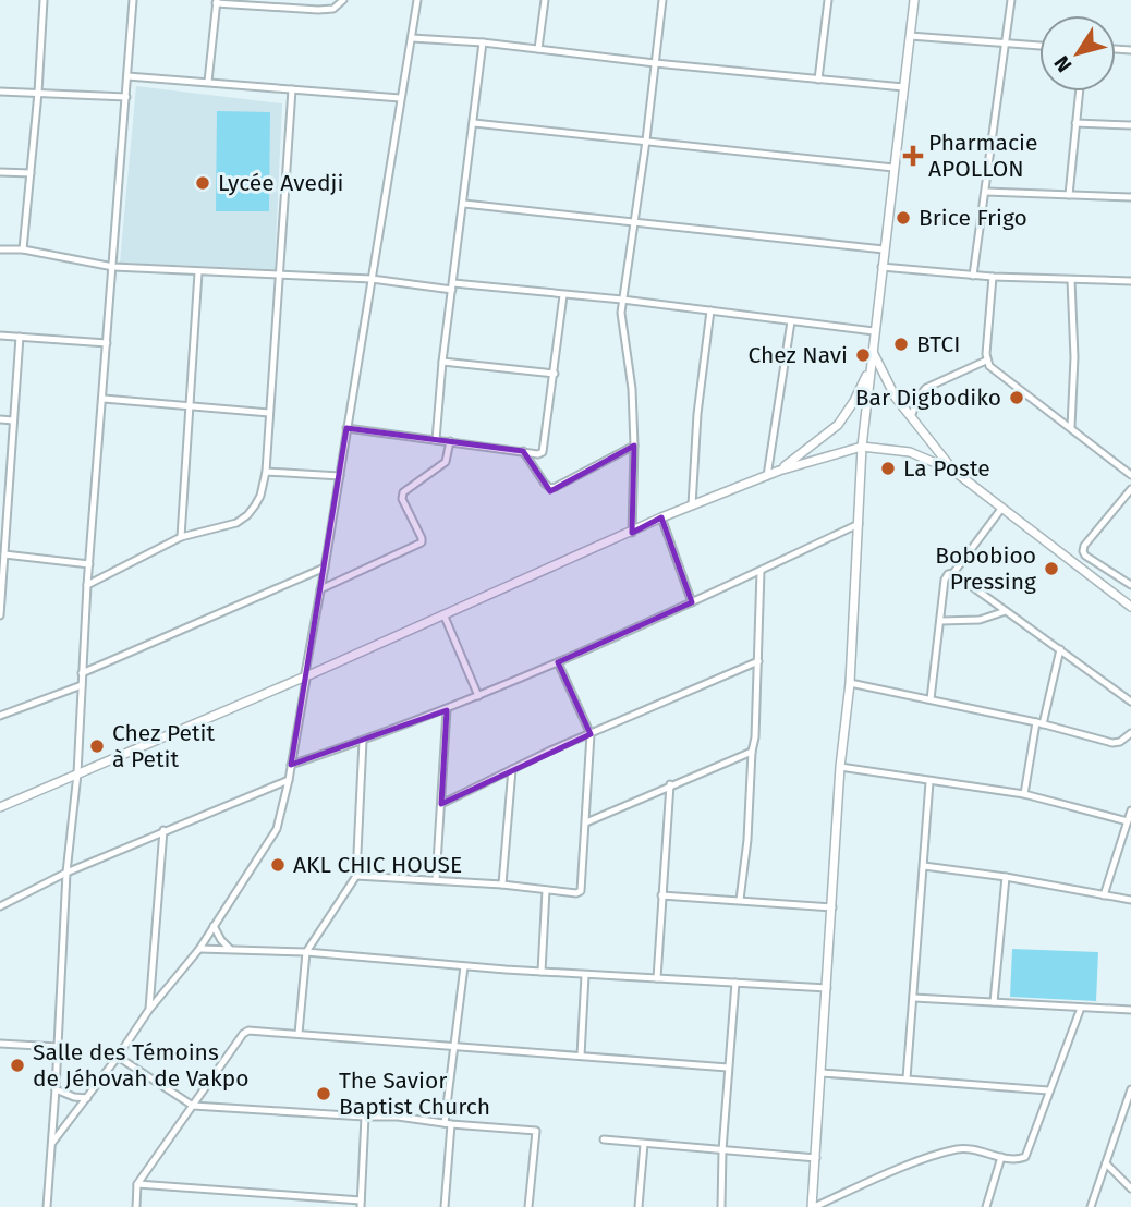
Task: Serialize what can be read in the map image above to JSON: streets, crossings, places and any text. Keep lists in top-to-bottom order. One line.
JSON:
{"places":{"health":["Pharmacie APOLLON"],"other":["Lycée Avedji","Brice Frigo","BTCI","Chez Navi","Bar Digbodiko","La Poste","Bobobioo Pressing","Chez Petit à Petit","AKL CHIC HOUSE","Salle des Témoins de Jéhovah de Vakpo","The Savior Baptist Church"]},"north":"bottom left"}
